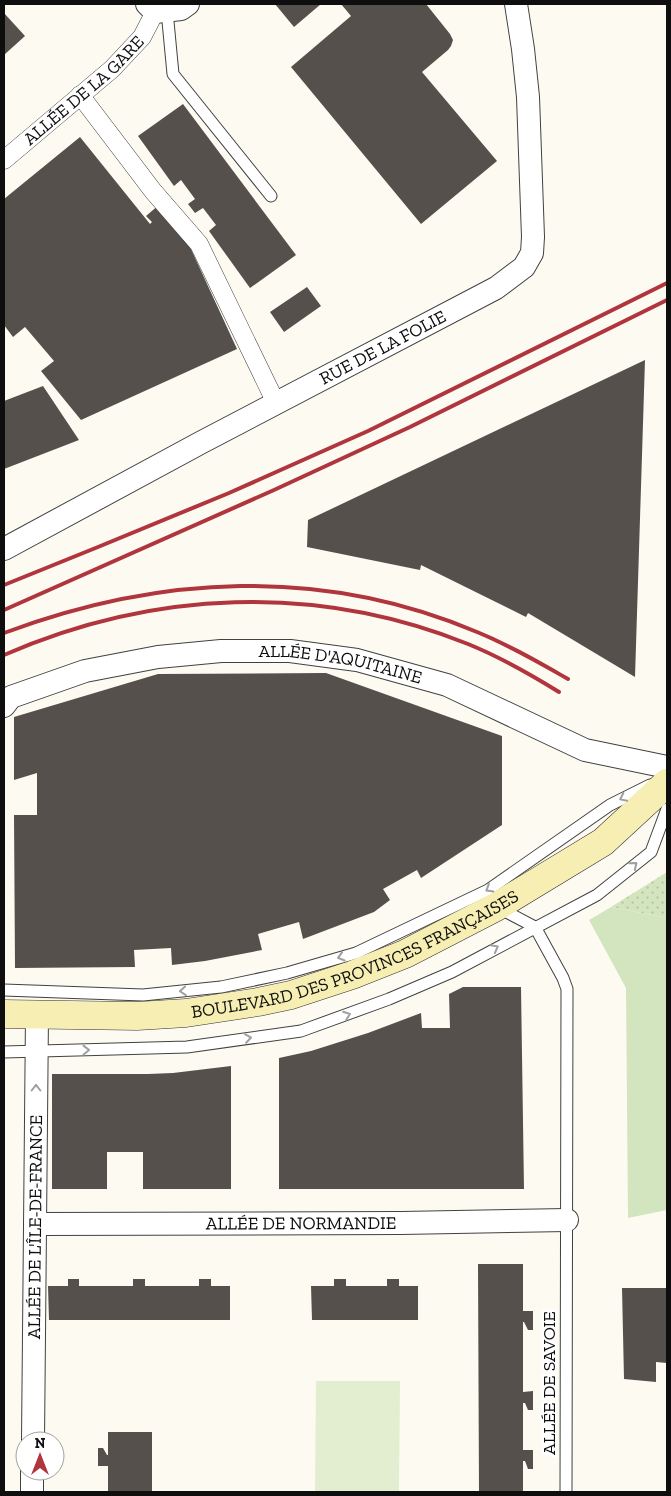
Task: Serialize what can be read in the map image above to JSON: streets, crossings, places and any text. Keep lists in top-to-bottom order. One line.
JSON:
{"streets":{"main road":["BOULEVARD DES PROVINCES FRANÇAISES"],"street":["ALLÉE DE LA GARE","RUE DE LA FOLIE","ALLÉE D'AQUITAINE","ALLÉE DE NORMANDIE","ALLÉE DE L'ÎLE-DE-FRANCE"],"lane":["ALLÉE DE SAVOIE"]},"crossings":[["BOULEVARD DES PROVINCES FRANÇAISES","ALLÉE DE L'ÎLE-DE-FRANCE"],["ALLÉE DE NORMANDIE","ALLÉE DE L'ÎLE-DE-FRANCE"],["ALLÉE DE NORMANDIE","ALLÉE DE SAVOIE"]],"one_way":["ALLÉE DE L'ÎLE-DE-FRANCE"],"north":"top"}
